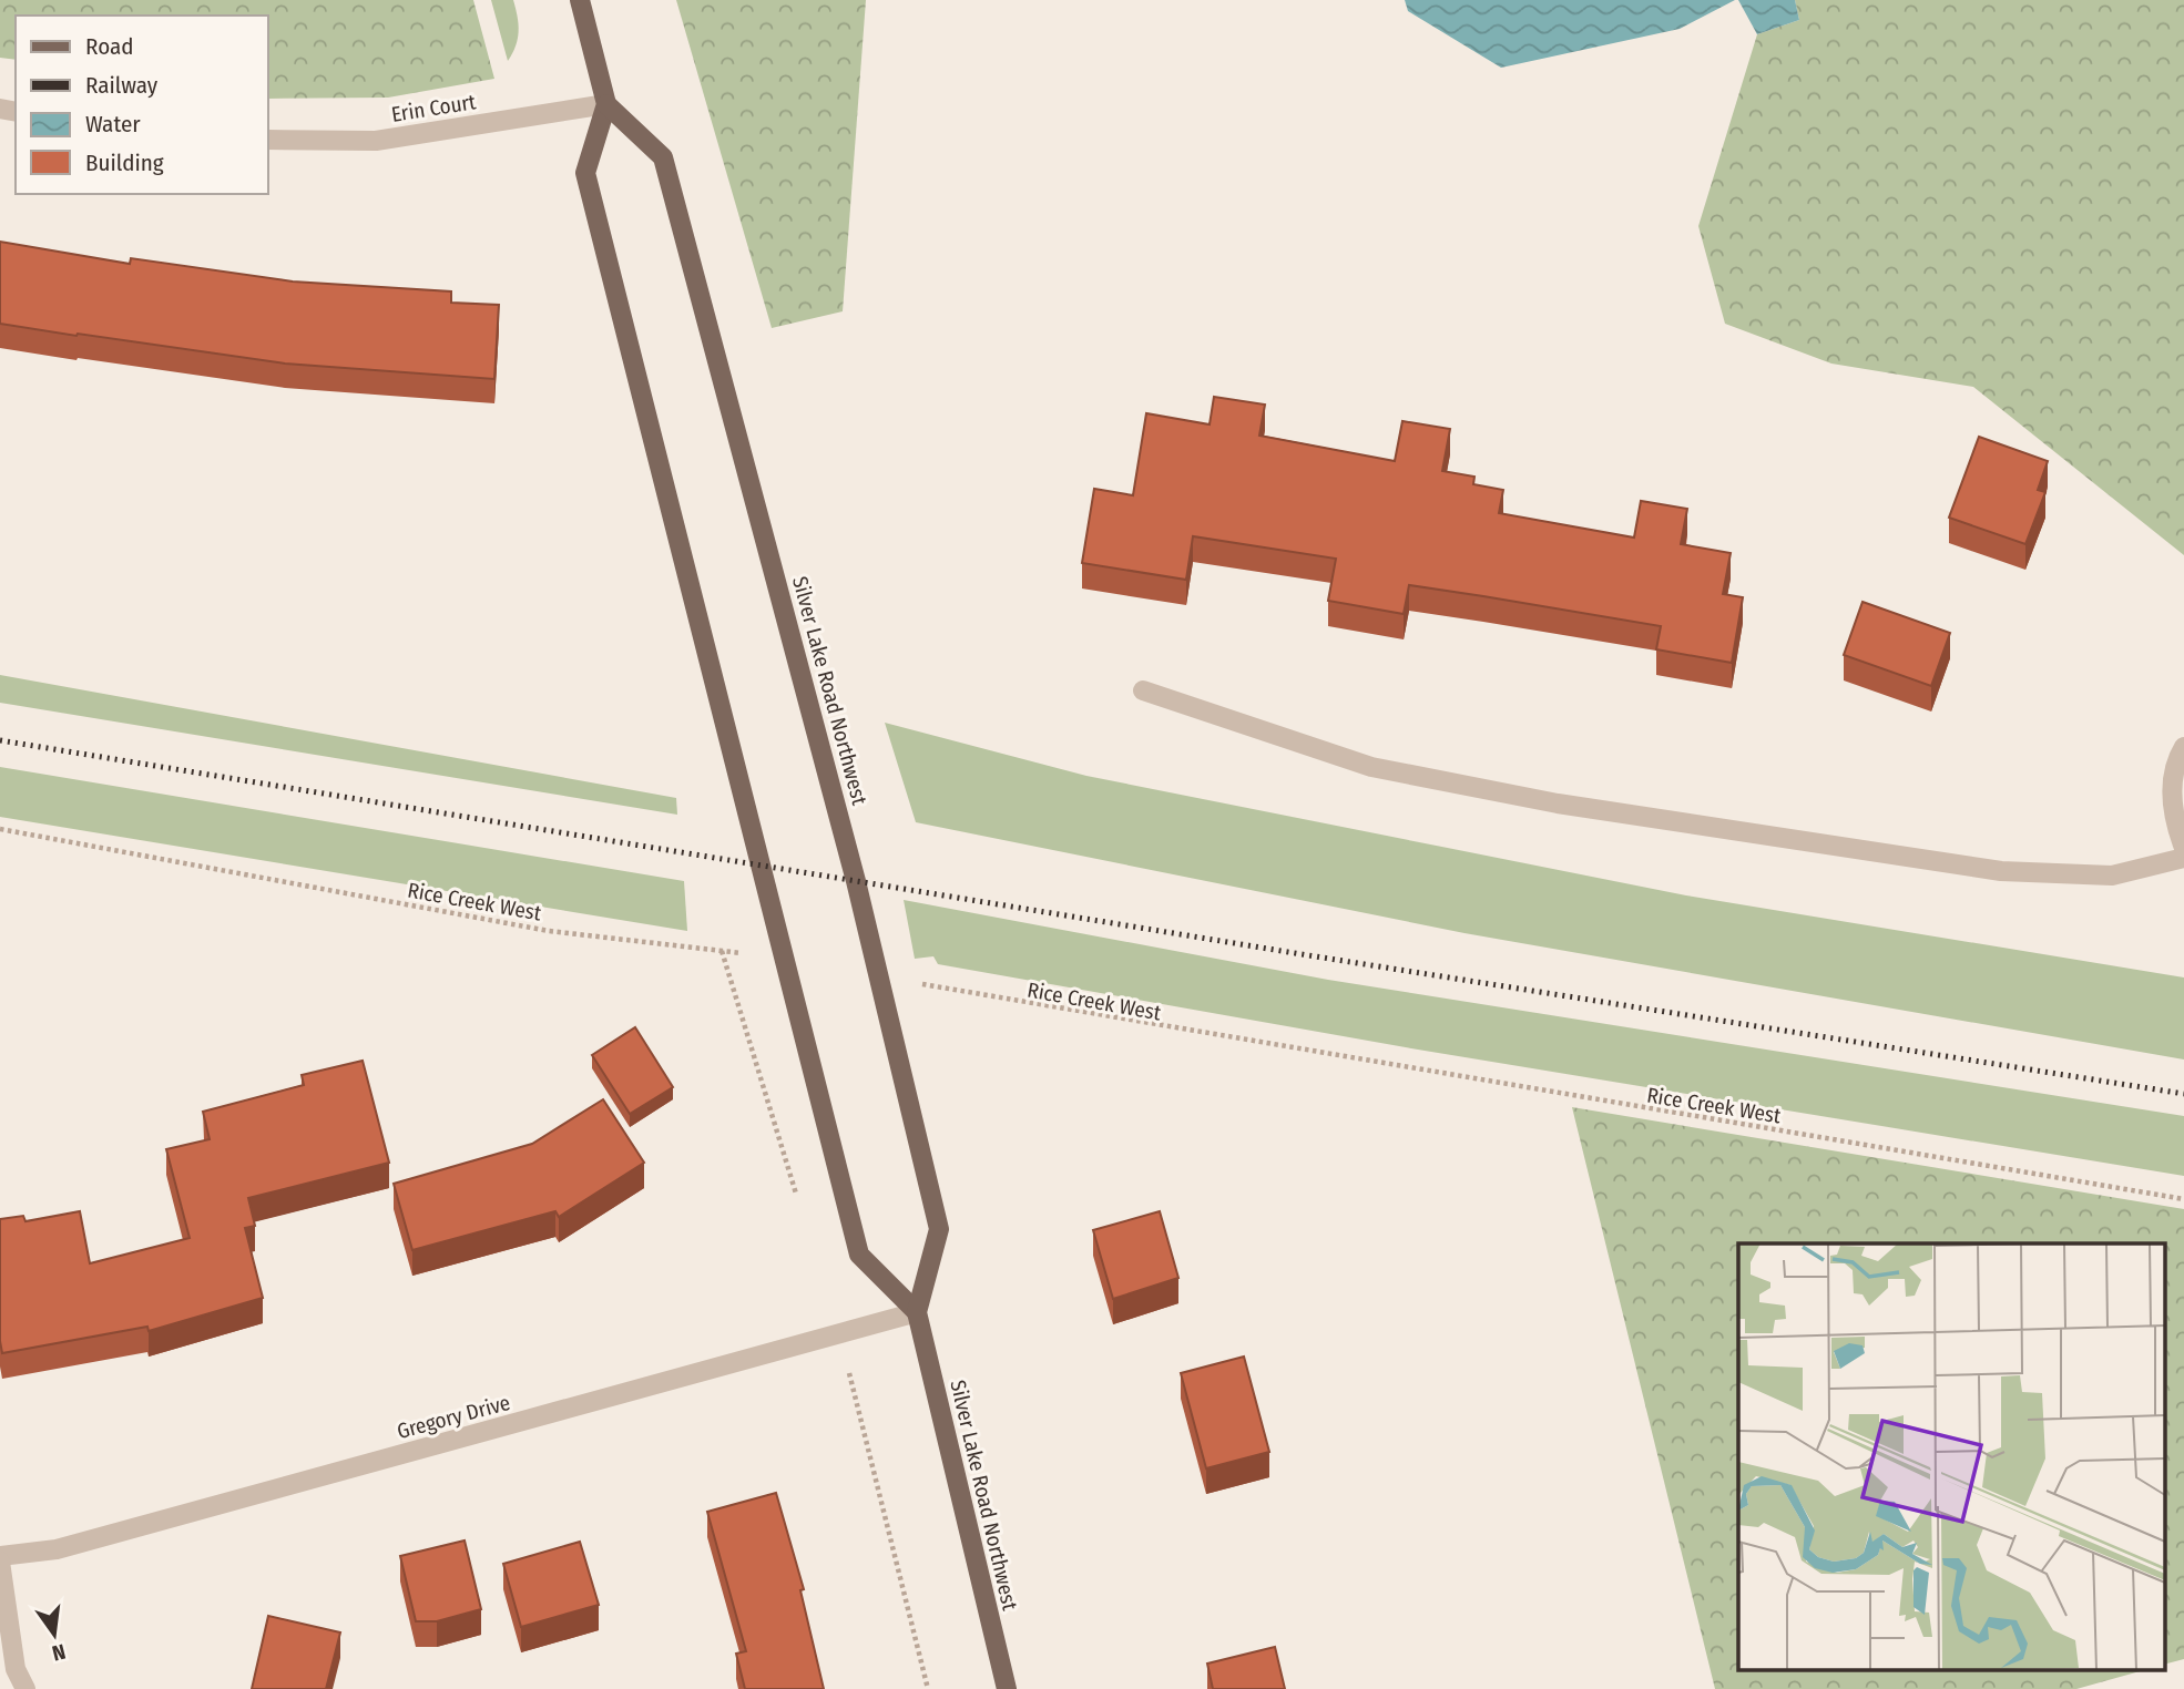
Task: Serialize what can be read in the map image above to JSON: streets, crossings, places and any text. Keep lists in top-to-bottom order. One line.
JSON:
{"streets":{"main road":["Silver Lake Road Northwest"],"street":["Erin Court","Gregory Drive"],"path":["Rice Creek West"]},"crossings":[["Erin Court","Silver Lake Road Northwest"],["Silver Lake Road Northwest","Rice Creek West"],["Silver Lake Road Northwest","Gregory Drive"]],"legend":["Road","Railway","Water","Building"],"north":"bottom"}
